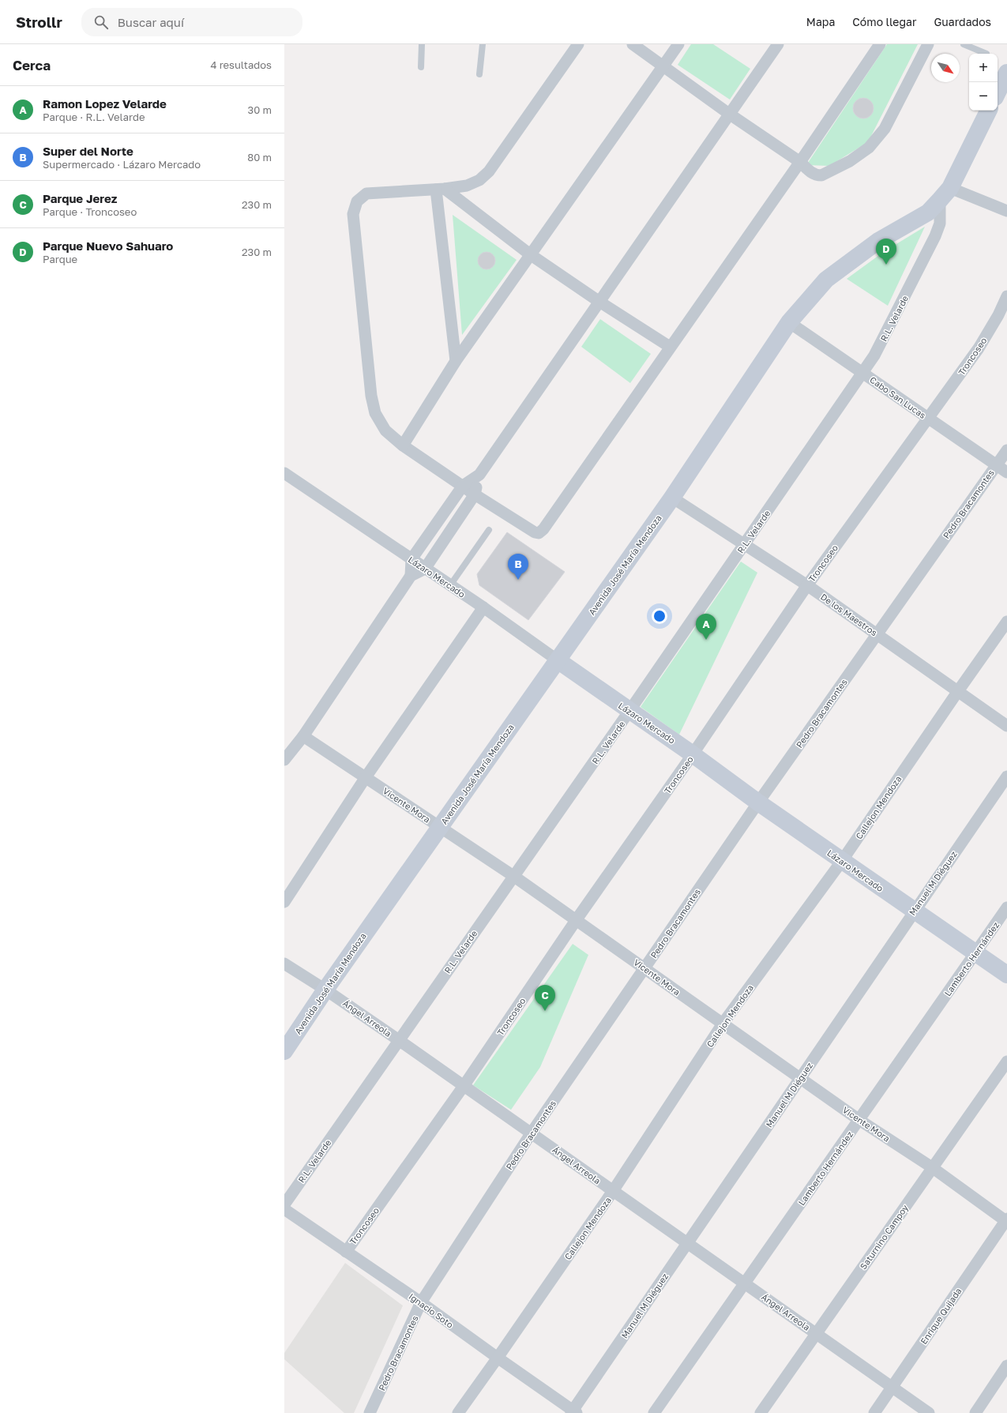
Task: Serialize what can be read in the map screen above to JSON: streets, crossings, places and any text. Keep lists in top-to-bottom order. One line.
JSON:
{"streets":{"street":["R.L. Velarde","Troncoseo","Cabo San Lucas","Pedro Bracamontes","Avenida José María Mendoza","Lázaro Mercado","De los Maestros","Vicente Mora","Callejon Mendoza","Manuel M Diéguez","Lamberto Hernández","Ángel Arreola","Saturnino Campoy","Ignacio Soto","Enrique Quijada"]},"crossings":[["R.L. Velarde","Cabo San Lucas"],["R.L. Velarde","Avenida José María Mendoza"],["R.L. Velarde","Lázaro Mercado"],["R.L. Velarde","De los Maestros"],["R.L. Velarde","Vicente Mora"],["R.L. Velarde","Ángel Arreola"],["Troncoseo","Cabo San Lucas"],["Troncoseo","Lázaro Mercado"],["Troncoseo","De los Maestros"],["Troncoseo","Vicente Mora"],["Troncoseo","Ángel Arreola"],["Troncoseo","Ignacio Soto"],["Cabo San Lucas","Pedro Bracamontes"],["Cabo San Lucas","Avenida José María Mendoza"],["Pedro Bracamontes","Lázaro Mercado"],["Pedro Bracamontes","De los Maestros"],["Pedro Bracamontes","Vicente Mora"],["Pedro Bracamontes","Ángel Arreola"],["Pedro Bracamontes","Ignacio Soto"],["Avenida José María Mendoza","Lázaro Mercado"],["Avenida José María Mendoza","De los Maestros"],["Avenida José María Mendoza","Vicente Mora"],["Avenida José María Mendoza","Ángel Arreola"],["Lázaro Mercado","Callejon Mendoza"],["Lázaro Mercado","Manuel M Diéguez"],["Lázaro Mercado","Lamberto Hernández"],["De los Maestros","Callejon Mendoza"],["Vicente Mora","Callejon Mendoza"],["Vicente Mora","Manuel M Diéguez"],["Vicente Mora","Lamberto Hernández"],["Vicente Mora","Saturnino Campoy"],["Vicente Mora","Enrique Quijada"],["Callejon Mendoza","Ángel Arreola"],["Callejon Mendoza","Ignacio Soto"],["Manuel M Diéguez","Ángel Arreola"],["Manuel M Diéguez","Ignacio Soto"],["Lamberto Hernández","Ángel Arreola"],["Ángel Arreola","Saturnino Campoy"],["Ángel Arreola","Enrique Quijada"]],"north":"bottom right","page":{"header":"Strollr","search":"Buscar aquí","nav":["Mapa","Cómo llegar","Guardados"],"heading":["Cerca","4 resultados"],"map_buttons":["+","−"],"list":[{"mark":"A","name":"Ramon Lopez Velarde","note":"Parque · R.L. Velarde","value":"30 m"},{"mark":"B","name":"Super del Norte","note":"Supermercado · Lázaro Mercado","value":"80 m"},{"mark":"C","name":"Parque Jerez","note":"Parque · Troncoseo","value":"230 m"},{"mark":"D","name":"Parque Nuevo Sahuaro","note":"Parque","value":"230 m"}],"pins":["D","B","A","C"]}}
